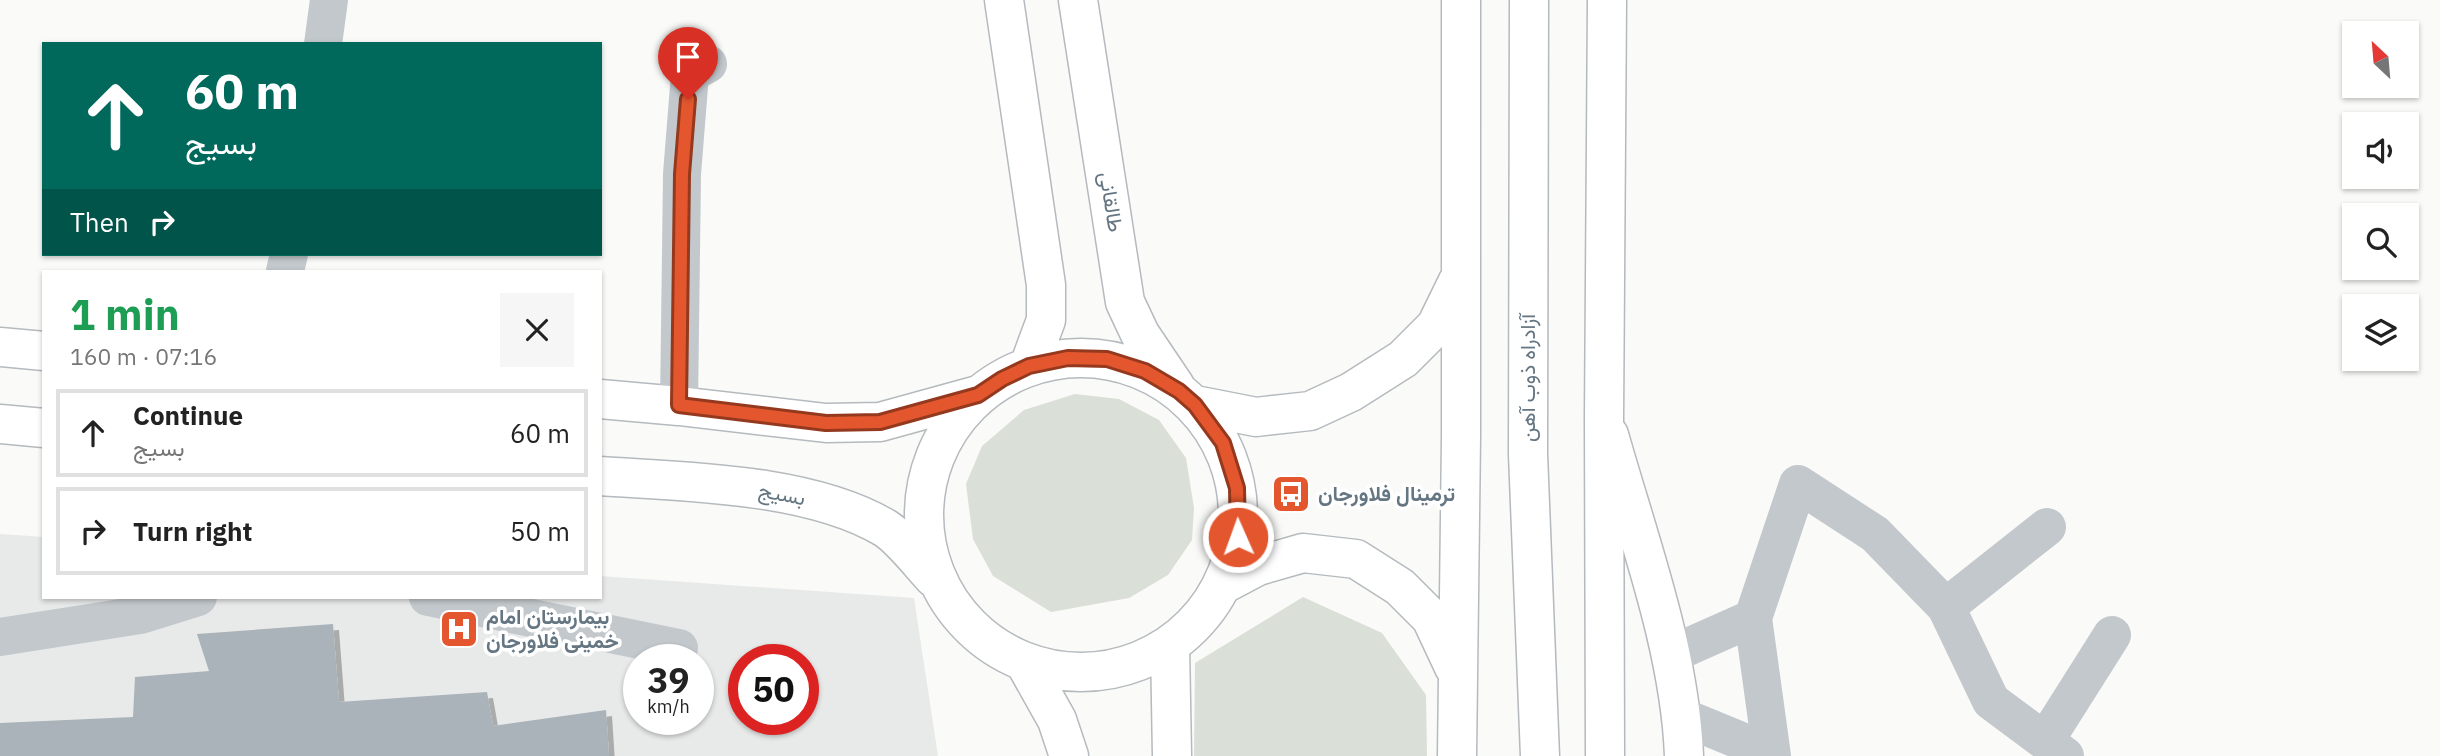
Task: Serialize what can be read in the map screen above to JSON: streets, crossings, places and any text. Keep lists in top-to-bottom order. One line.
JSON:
{"streets":{"main road":["طالقانی","آزادراه ذوب آهن","بسیج"]},"places":{"bus stop":["ترمینال فلاورجان"],"hospital":["بیمارستان امام خمینی فلاورجان"]},"north":"top left","page":{"turn":["60 m","بسیج"],"then":"Then","heading":["1 min","160 m · 07:16"],"list":[{"name":"Continue","note":"بسیج","value":"60 m"},{"name":"Turn right","value":"50 m"}],"speed":"39 km/h","limit":"50"}}
